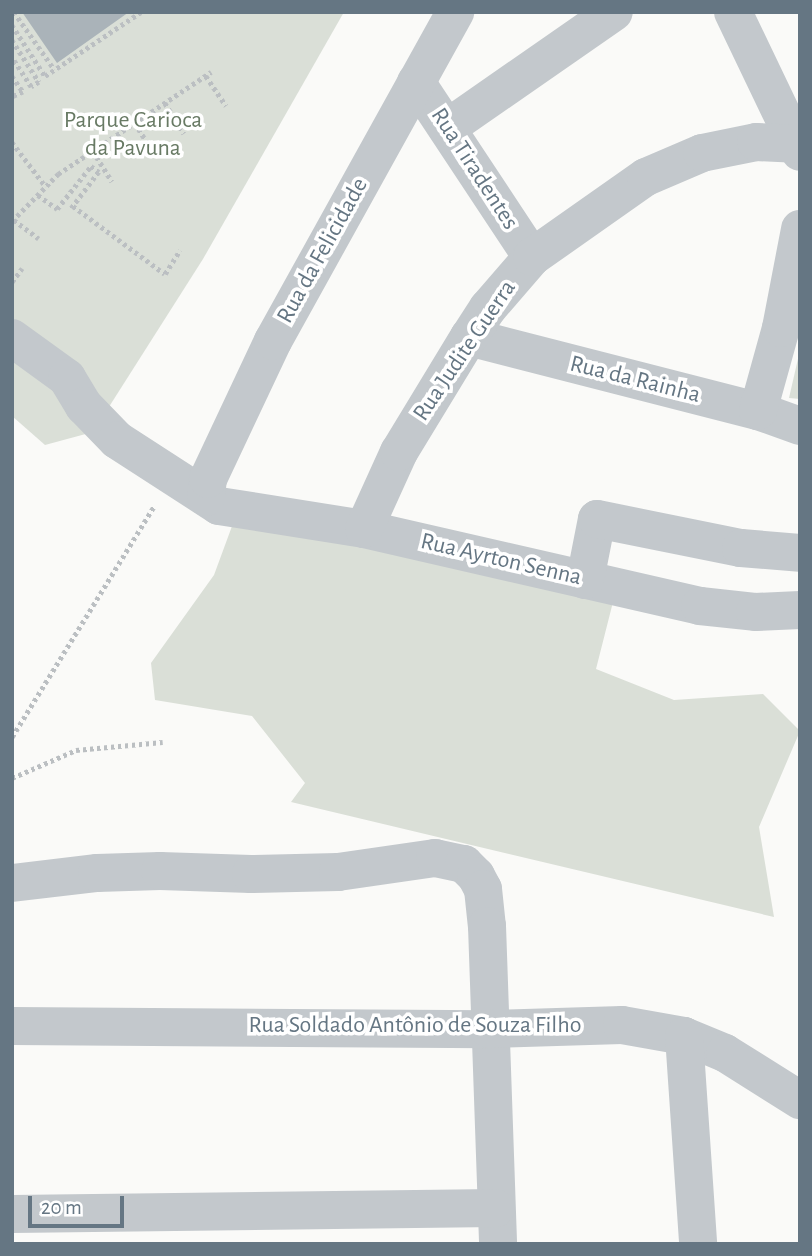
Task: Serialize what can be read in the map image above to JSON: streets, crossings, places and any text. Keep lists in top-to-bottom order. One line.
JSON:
{"streets":{"street":["Rua Tiradentes","Rua da Felicidade","Rua Judite Guerra","Rua da Rainha","Rua Ayrton Senna","Rua Soldado Antônio de Souza Filho"]},"crossings":[["Rua Tiradentes","Rua da Felicidade"],["Rua Tiradentes","Rua Judite Guerra"],["Rua da Felicidade","Rua Ayrton Senna"],["Rua Judite Guerra","Rua da Rainha"],["Rua Judite Guerra","Rua Ayrton Senna"]],"parks":["Parque Carioca da Pavuna"],"scale_bar":"20 m"}
